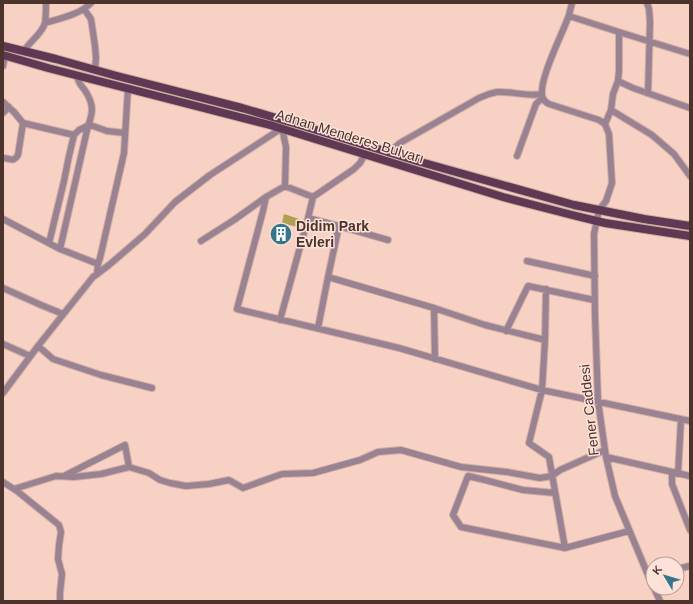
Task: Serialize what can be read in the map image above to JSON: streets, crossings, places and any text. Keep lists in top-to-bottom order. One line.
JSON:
{"streets":{"main road":["Adnan Menderes Bulvarı"],"street":["Fener Caddesi"]},"crossings":[["Adnan Menderes Bulvarı","Fener Caddesi"]],"places":{"building":["Didim Park Evleri"]},"north":"top left"}
